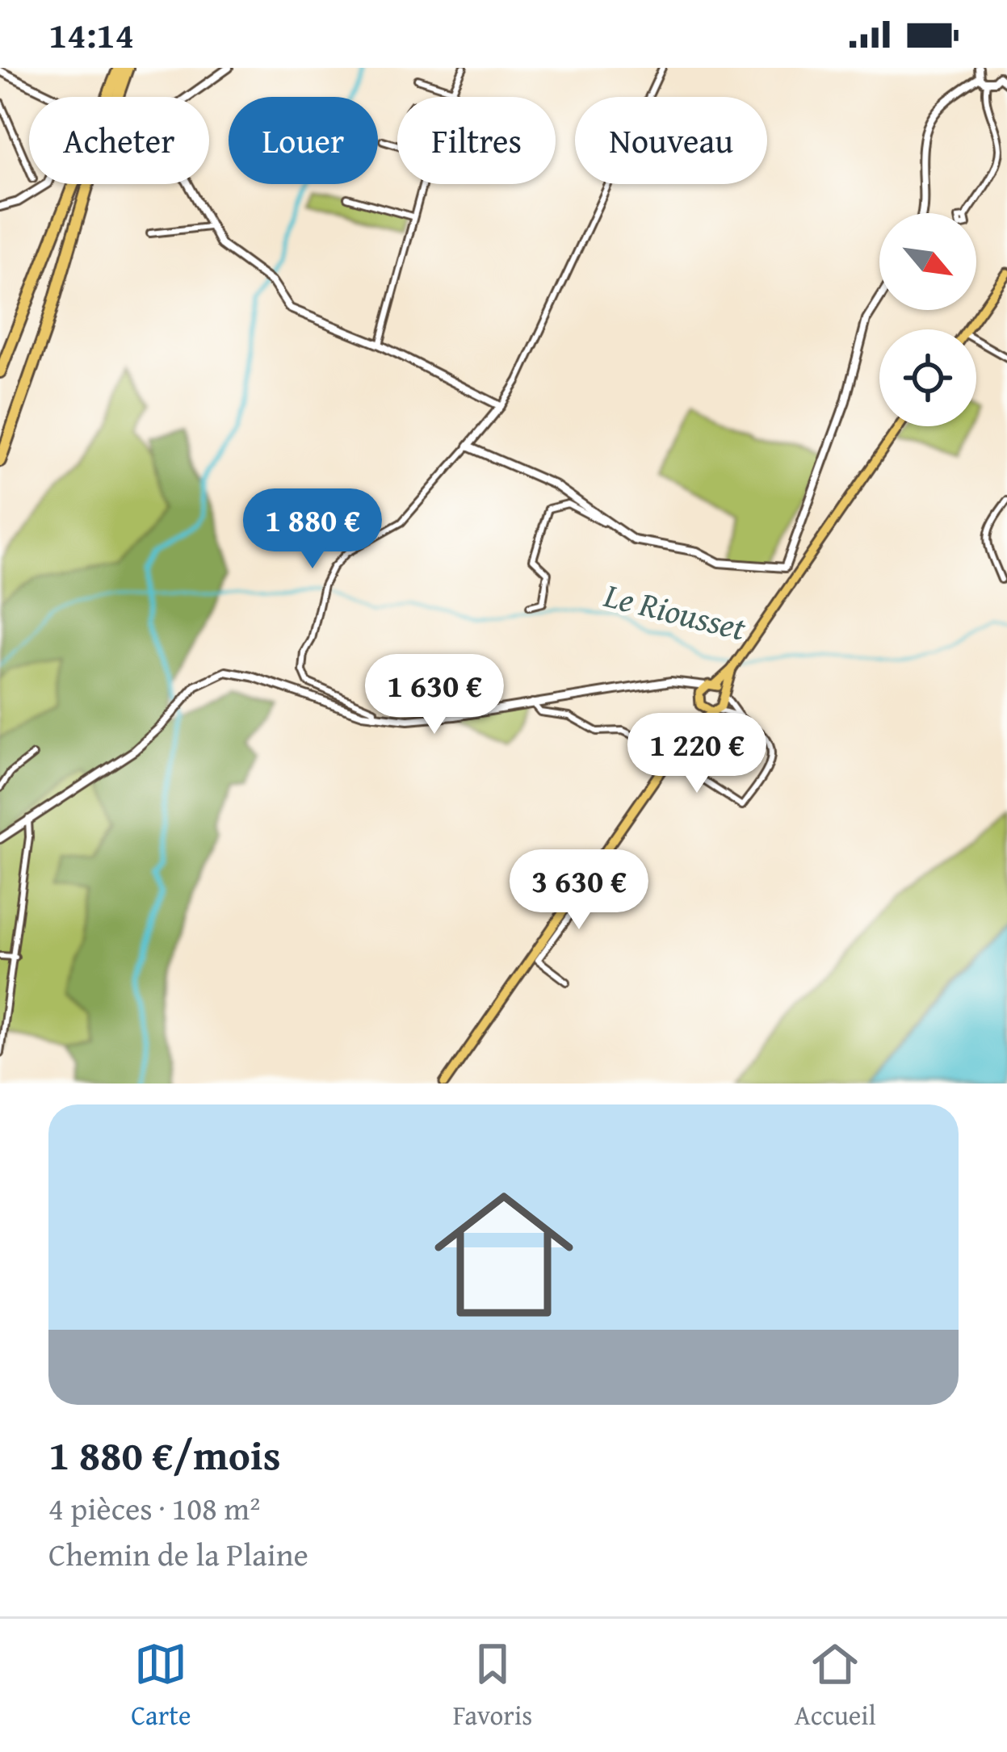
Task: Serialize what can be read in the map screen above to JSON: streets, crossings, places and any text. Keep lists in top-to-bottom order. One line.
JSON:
{"water":["Le Riousset"],"north":"bottom right","page":{"status":"14:14","chip":["Acheter","Louer","Filtres","Nouveau"],"price":["1 880 €","1 630 €","1 220 €","3 630 €"],"list":[{"name":"1 880 €/mois","note":"4 pièces · 108 m² · Chemin de la Plaine"}],"tabs":["Carte","Favoris","Accueil"]}}
